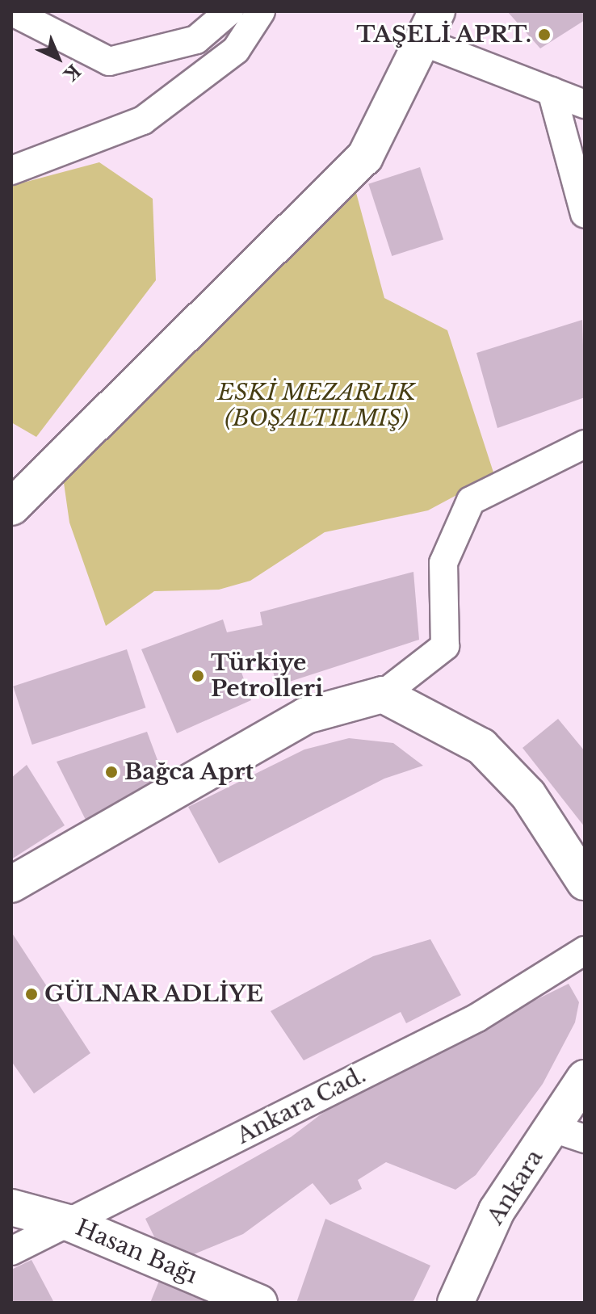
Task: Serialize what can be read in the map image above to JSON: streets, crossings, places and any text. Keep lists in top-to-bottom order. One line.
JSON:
{"streets":{"main road":["Ankara","Hasan Bağı"],"street":["Ankara Cad."]},"crossings":[["Ankara Cad.","Hasan Bağı"]],"parks":["ESKİ MEZARLIK (BOŞALTILMIŞ)"],"places":["TAŞELİ APRT.","Türkiye Petrolleri","Bağca Aprt","GÜLNAR ADLİYE"],"north":"bottom right"}
